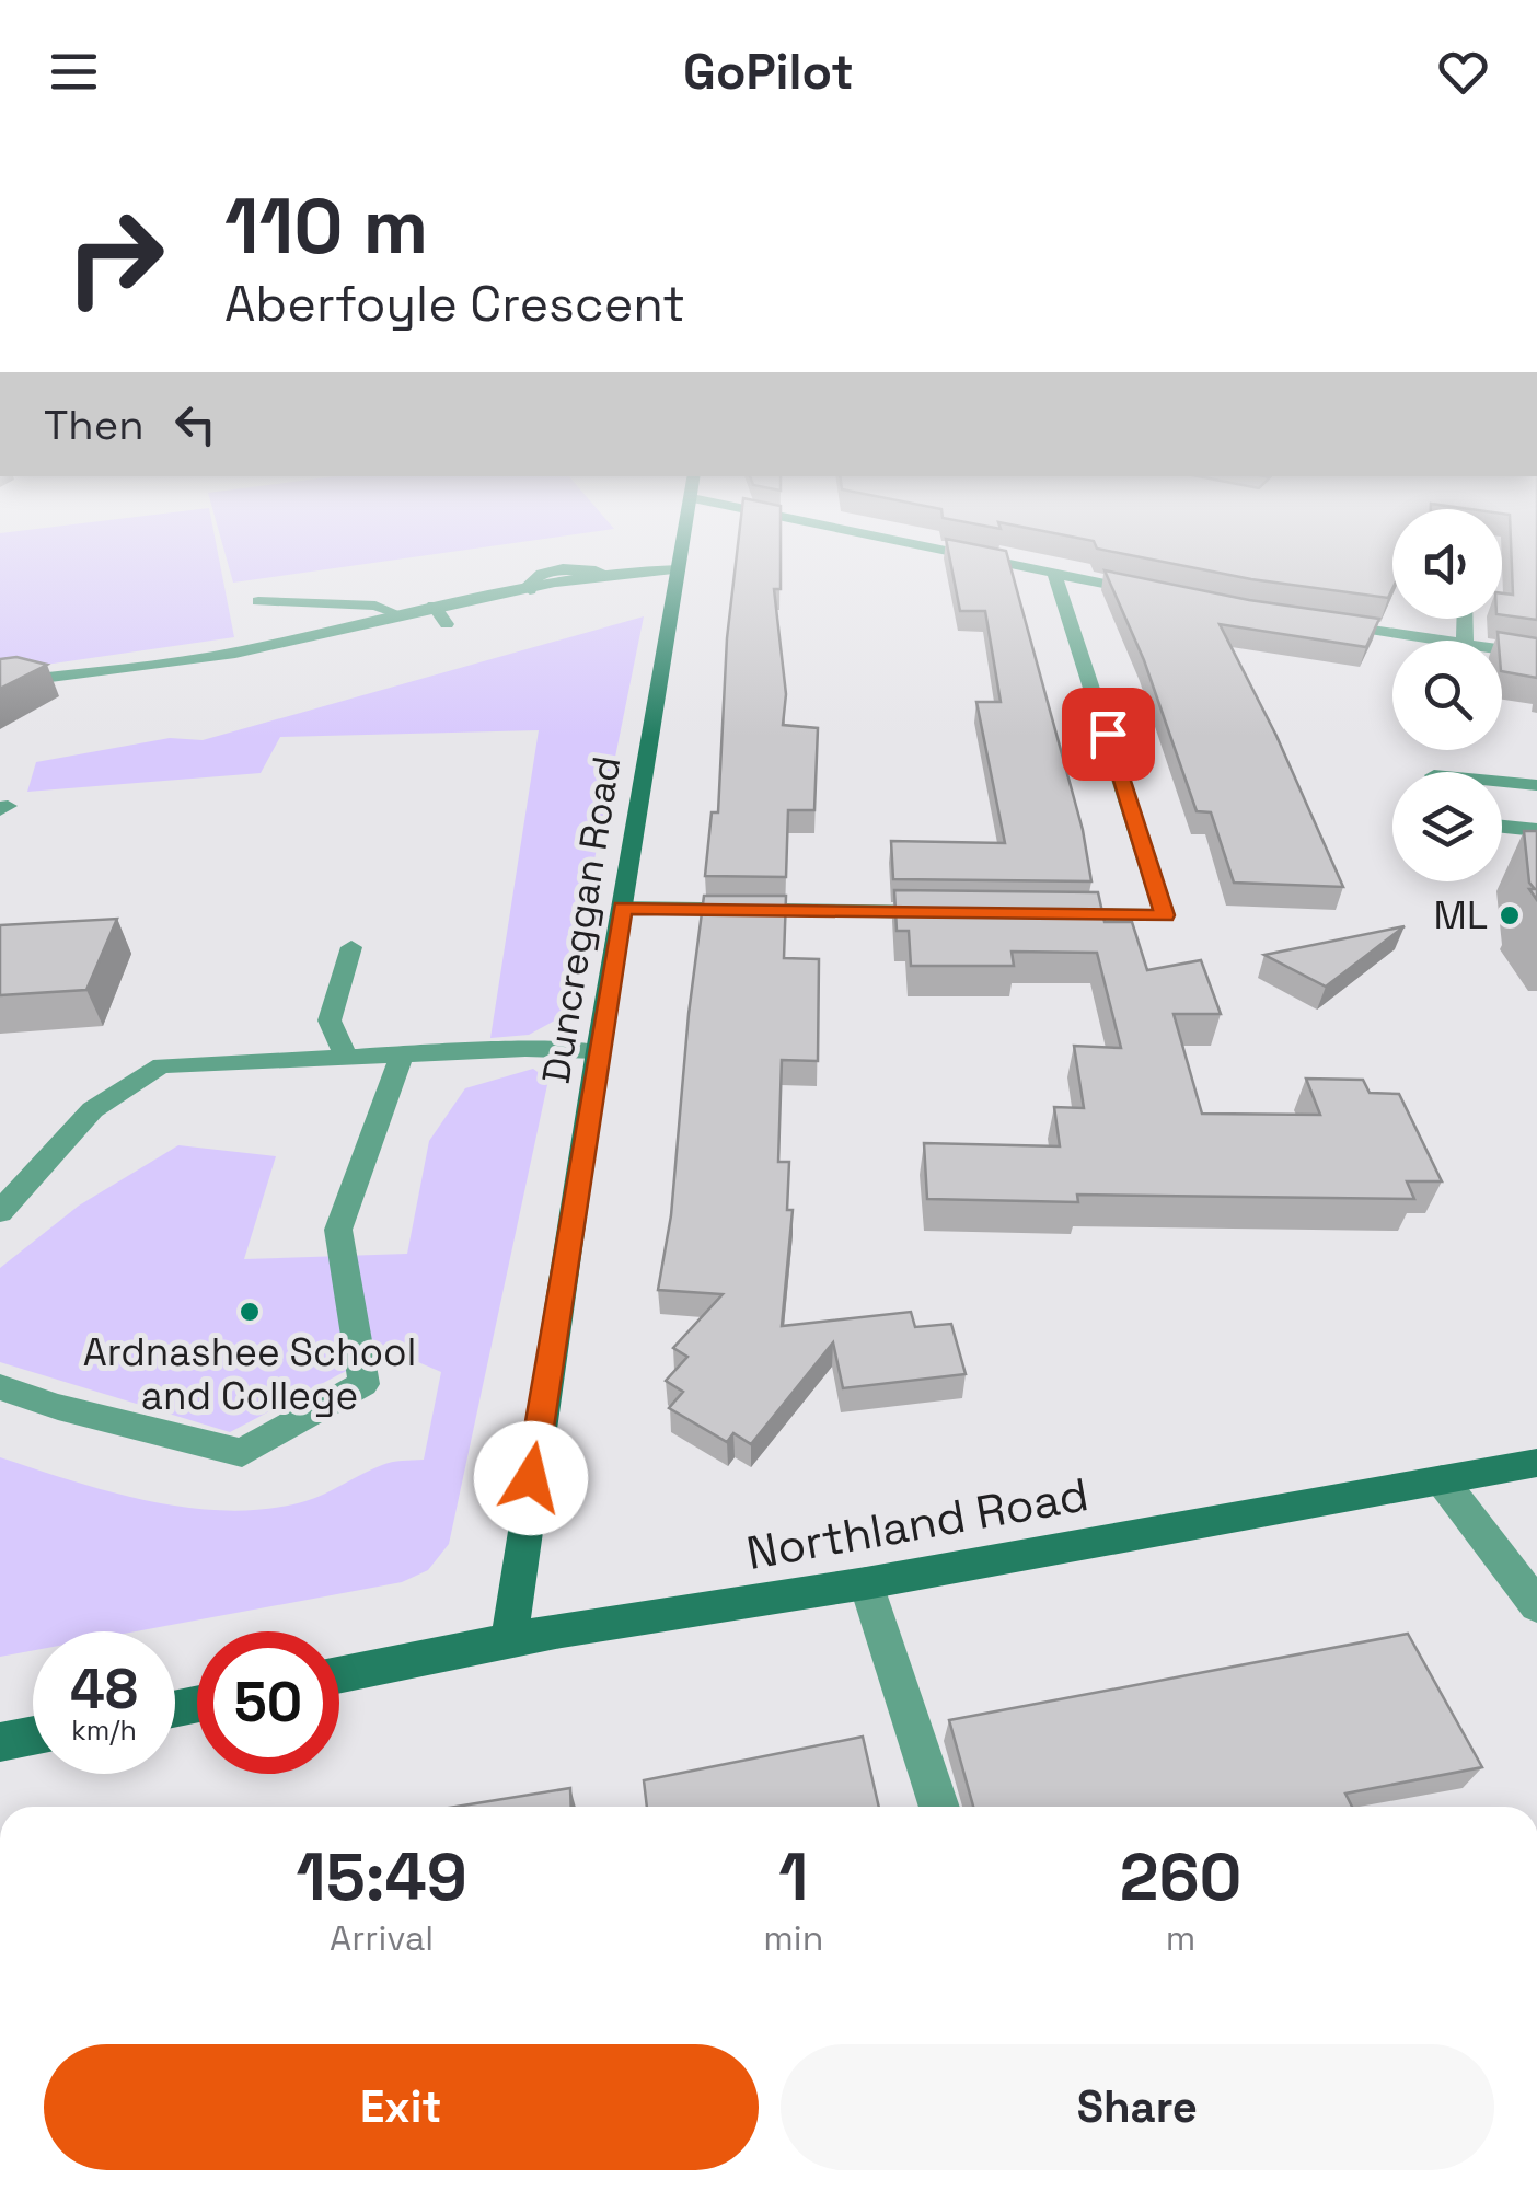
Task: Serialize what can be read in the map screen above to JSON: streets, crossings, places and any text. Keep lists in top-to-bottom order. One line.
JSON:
{"streets":{"main road":["Duncreggan Road","Northland Road"]},"crossings":[["Duncreggan Road","Northland Road"]],"places":["ML","Ardnashee School and College"],"page":{"header":"GoPilot","turn":["110 m","Aberfoyle Crescent"],"then":"Then","speed":"48 km/h","limit":"50","eta":["15:49","Arrival","1","min","260","m"],"buttons":["Exit","Share"]}}
